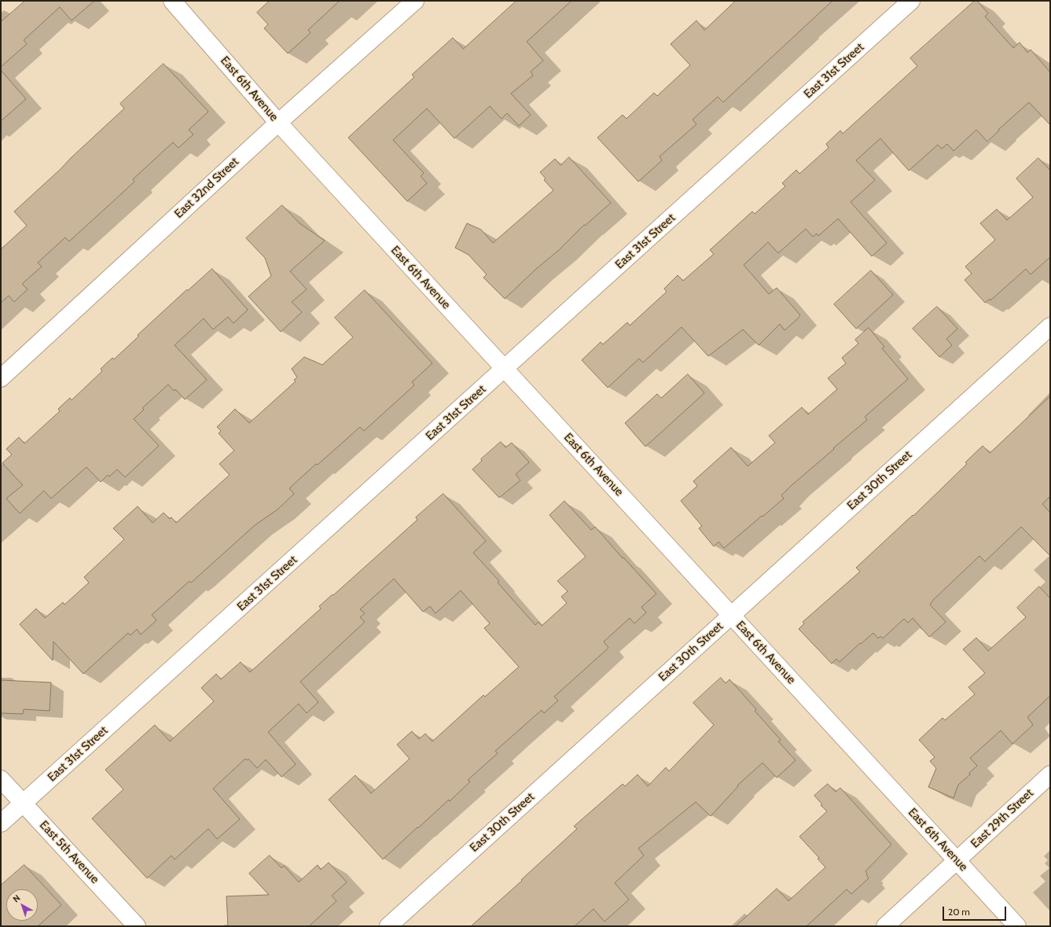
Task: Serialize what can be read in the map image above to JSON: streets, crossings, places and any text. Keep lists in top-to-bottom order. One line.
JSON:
{"streets":{"street":["East 31st Street","East 6th Avenue","East 32nd Street","East 30th Street","East 29th Street","East 5th Avenue"]},"crossings":[["East 31st Street","East 6th Avenue"],["East 31st Street","East 5th Avenue"],["East 6th Avenue","East 32nd Street"],["East 6th Avenue","East 30th Street"],["East 6th Avenue","East 29th Street"]],"scale_bar":"20 m","north":"top left"}
